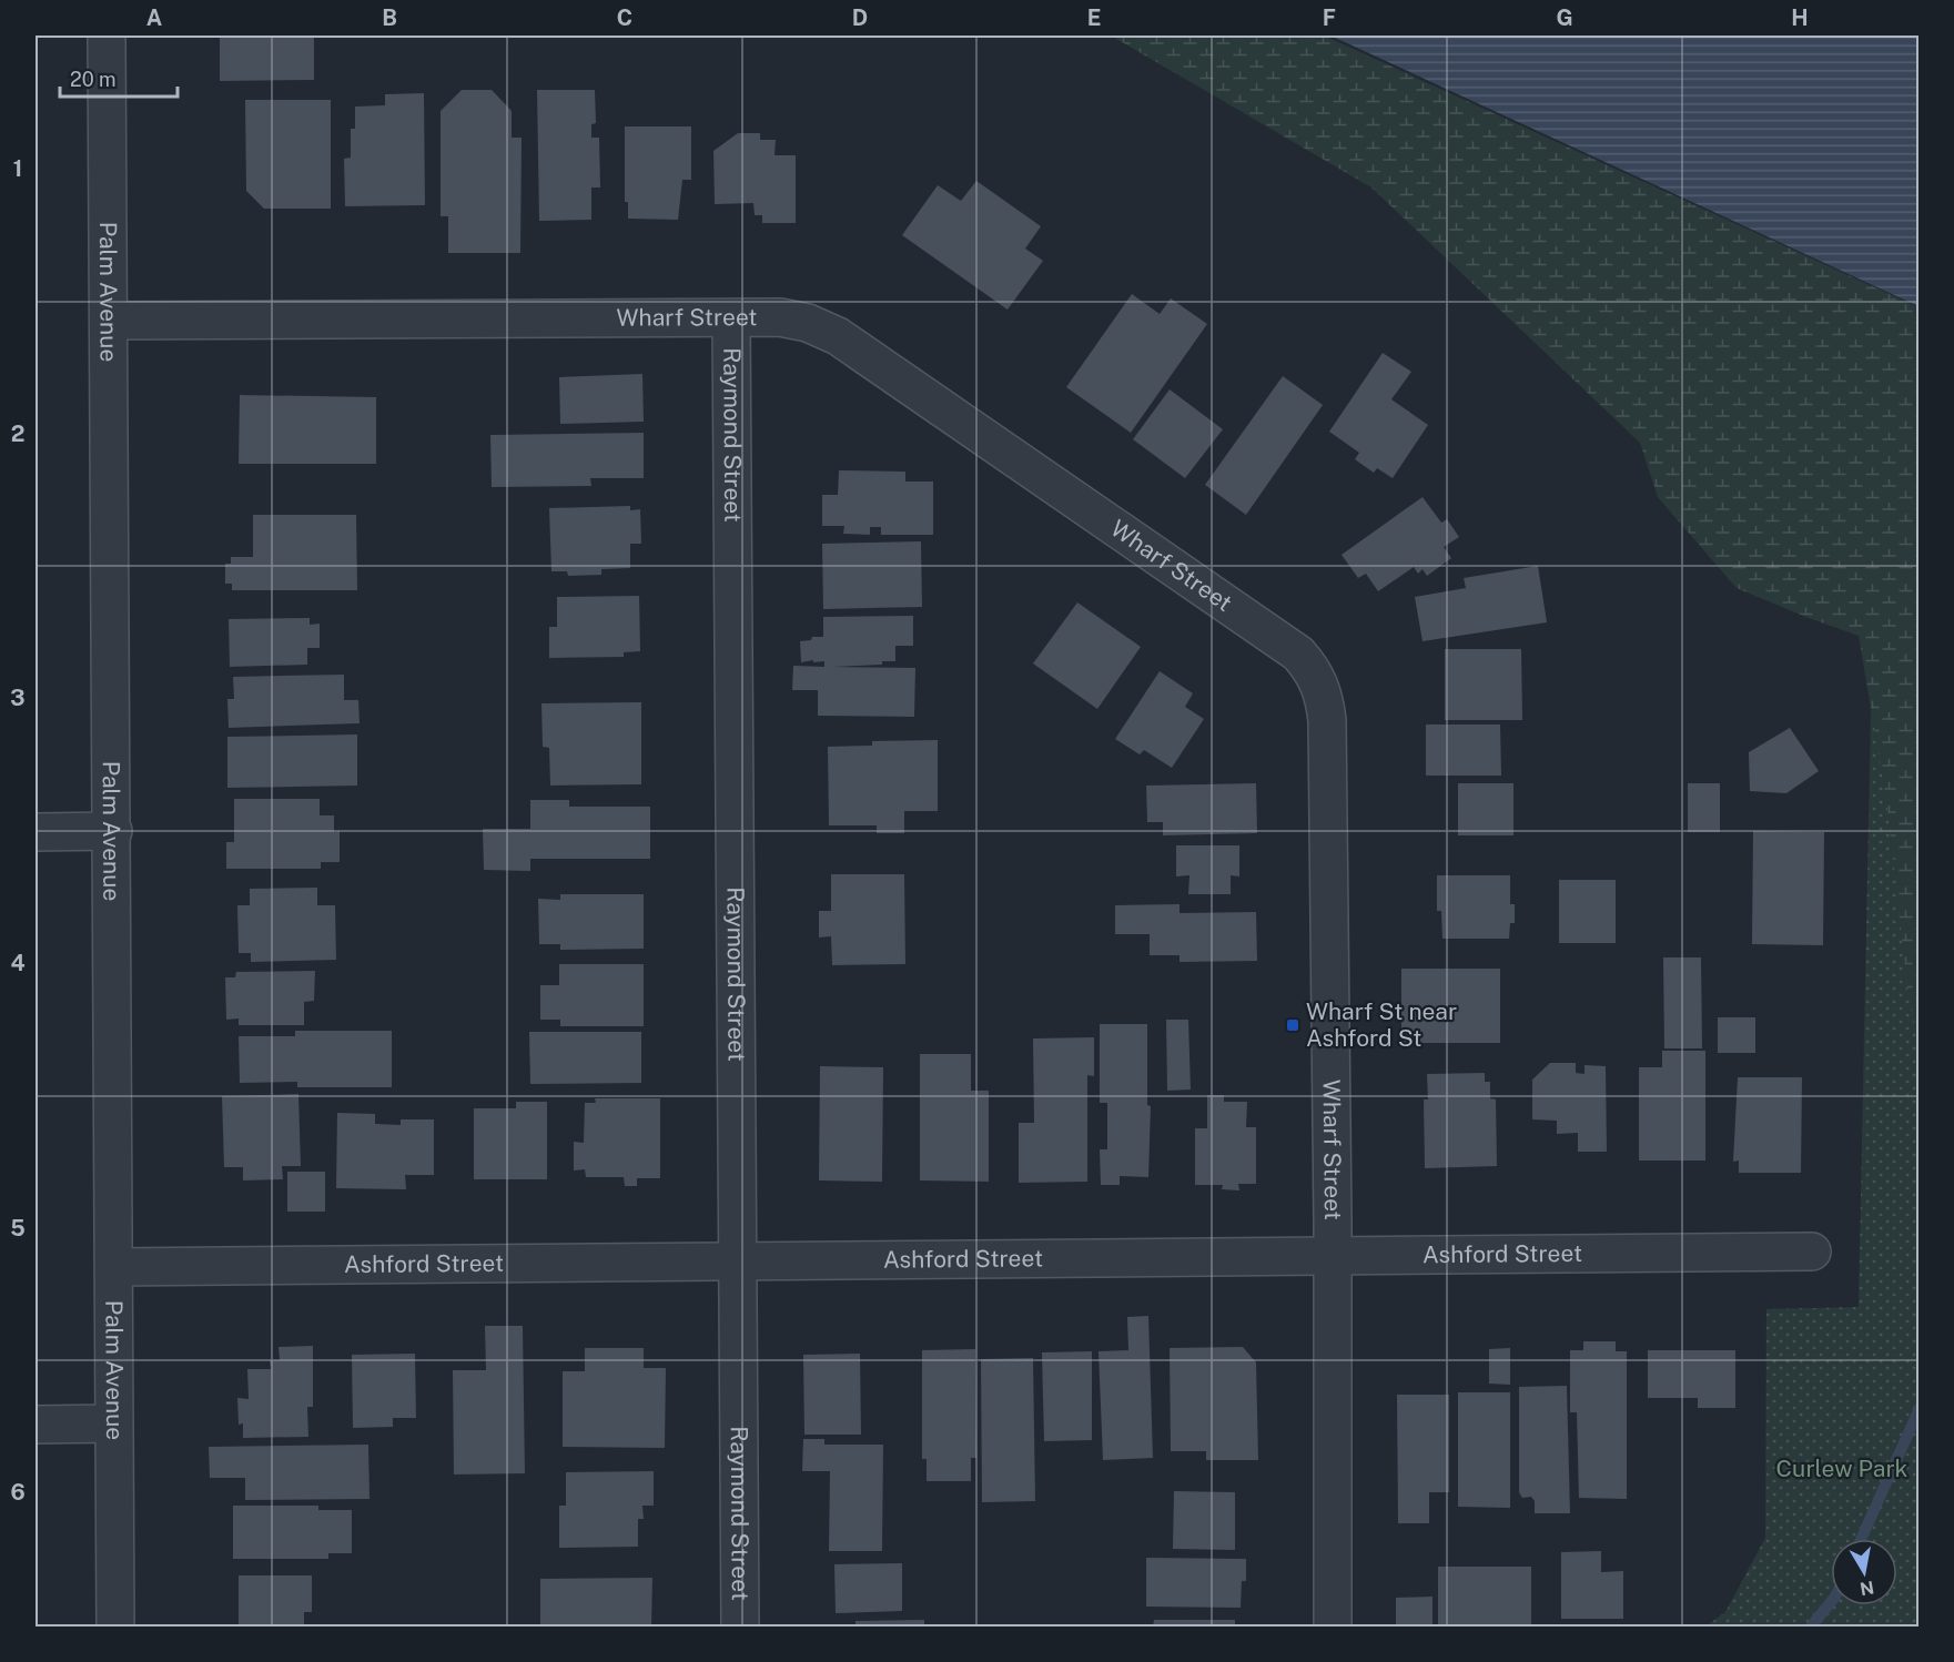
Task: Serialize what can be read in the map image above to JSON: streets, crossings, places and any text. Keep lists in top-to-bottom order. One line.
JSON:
{"streets":{"street":["Palm Avenue","Wharf Street","Raymond Street","Ashford Street"]},"crossings":[["Palm Avenue","Wharf Street"],["Palm Avenue","Ashford Street"],["Wharf Street","Raymond Street"],["Wharf Street","Ashford Street"],["Raymond Street","Ashford Street"]],"parks":["Curlew Park"],"places":{"transit":["Wharf St near Ashford St"]},"scale_bar":"20 m","north":"bottom","grid":{"columns":["A","B","C","D","E","F","G","H"],"rows":["1","2","3","4","5","6"]}}
